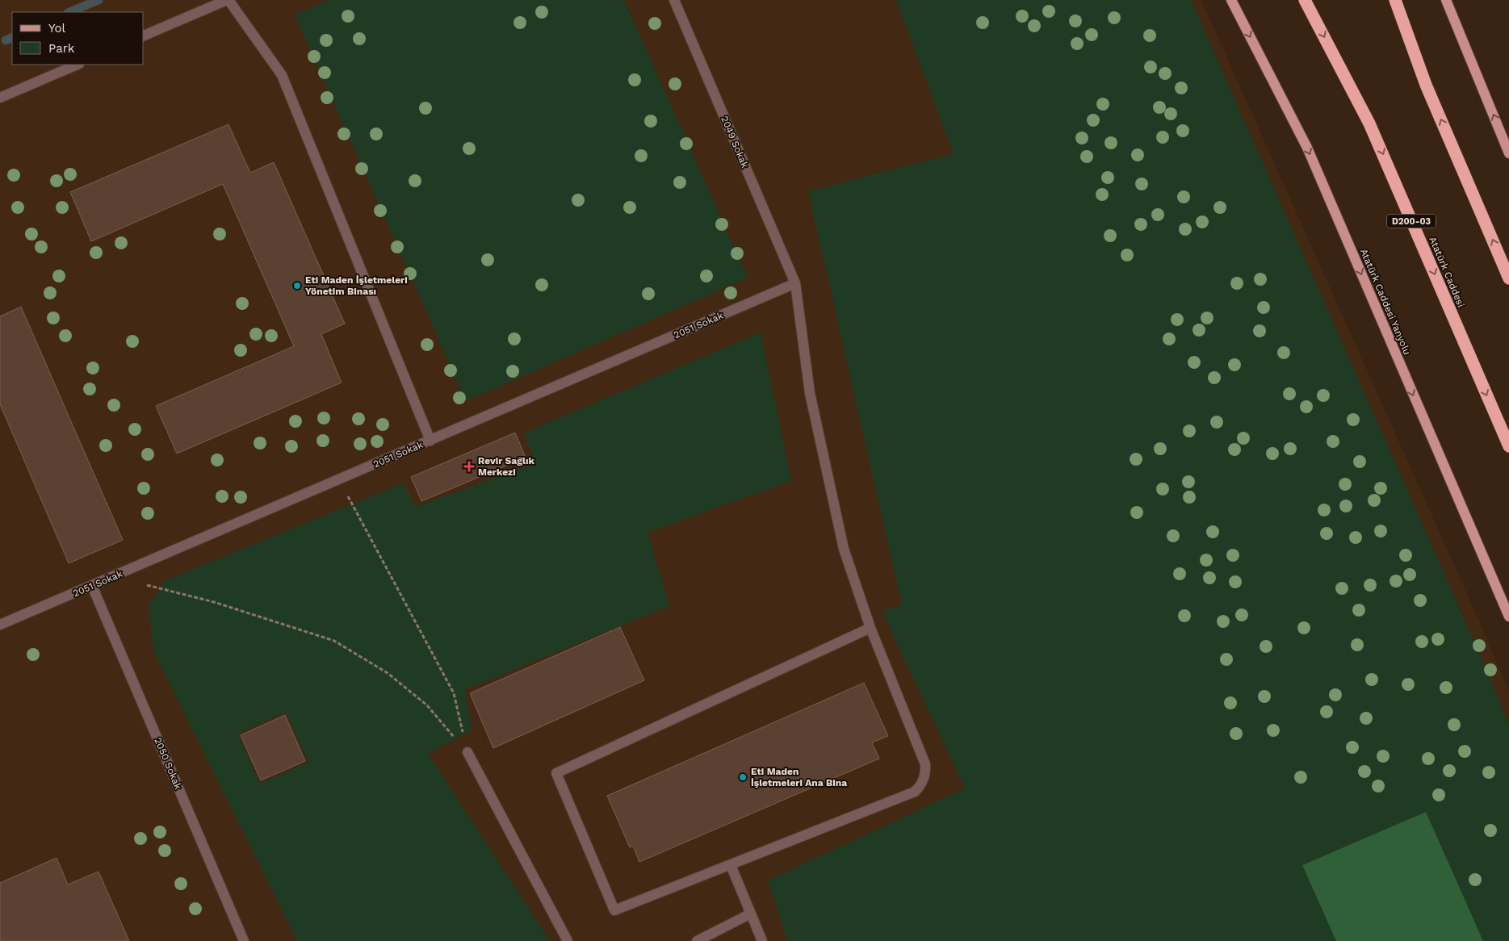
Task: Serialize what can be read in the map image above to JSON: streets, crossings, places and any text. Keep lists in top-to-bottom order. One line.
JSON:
{"streets":{"highway":["D200-03","Atatürk Caddesi"],"main road":["Atatürk Caddesi Yanyolu"],"lane":["2049 Sokak","2051 Sokak","2050 Sokak"]},"crossings":[["2049 Sokak","2051 Sokak"],["2051 Sokak","2050 Sokak"]],"one_way":["Atatürk Caddesi Yanyolu"],"places":{"other":["Eti Maden İşletmeleri Yönetim Binası","Eti Maden İşletmeleri Ana Bina"],"health":["Revir Sağlık Merkezi"]},"legend":["Yol","Park"]}
